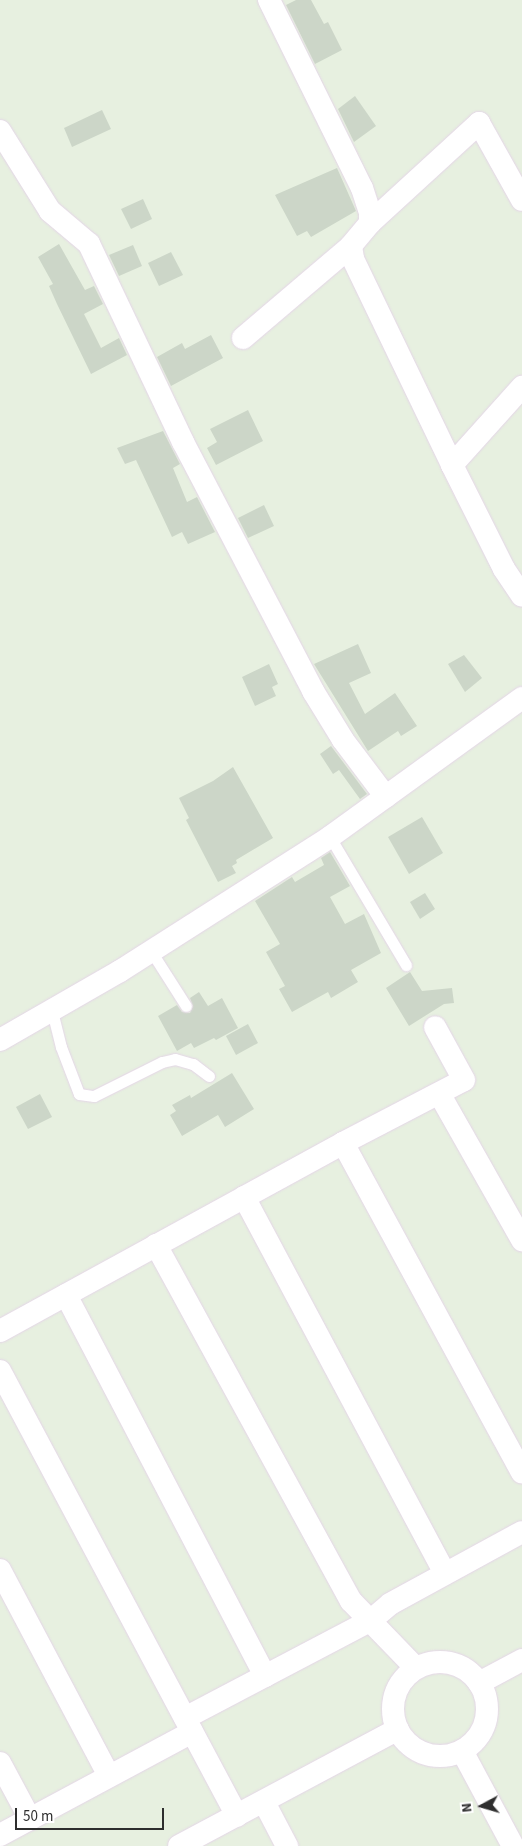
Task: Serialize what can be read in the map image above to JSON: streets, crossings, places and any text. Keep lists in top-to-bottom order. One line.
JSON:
{"scale_bar":"50 m","north":"left"}
